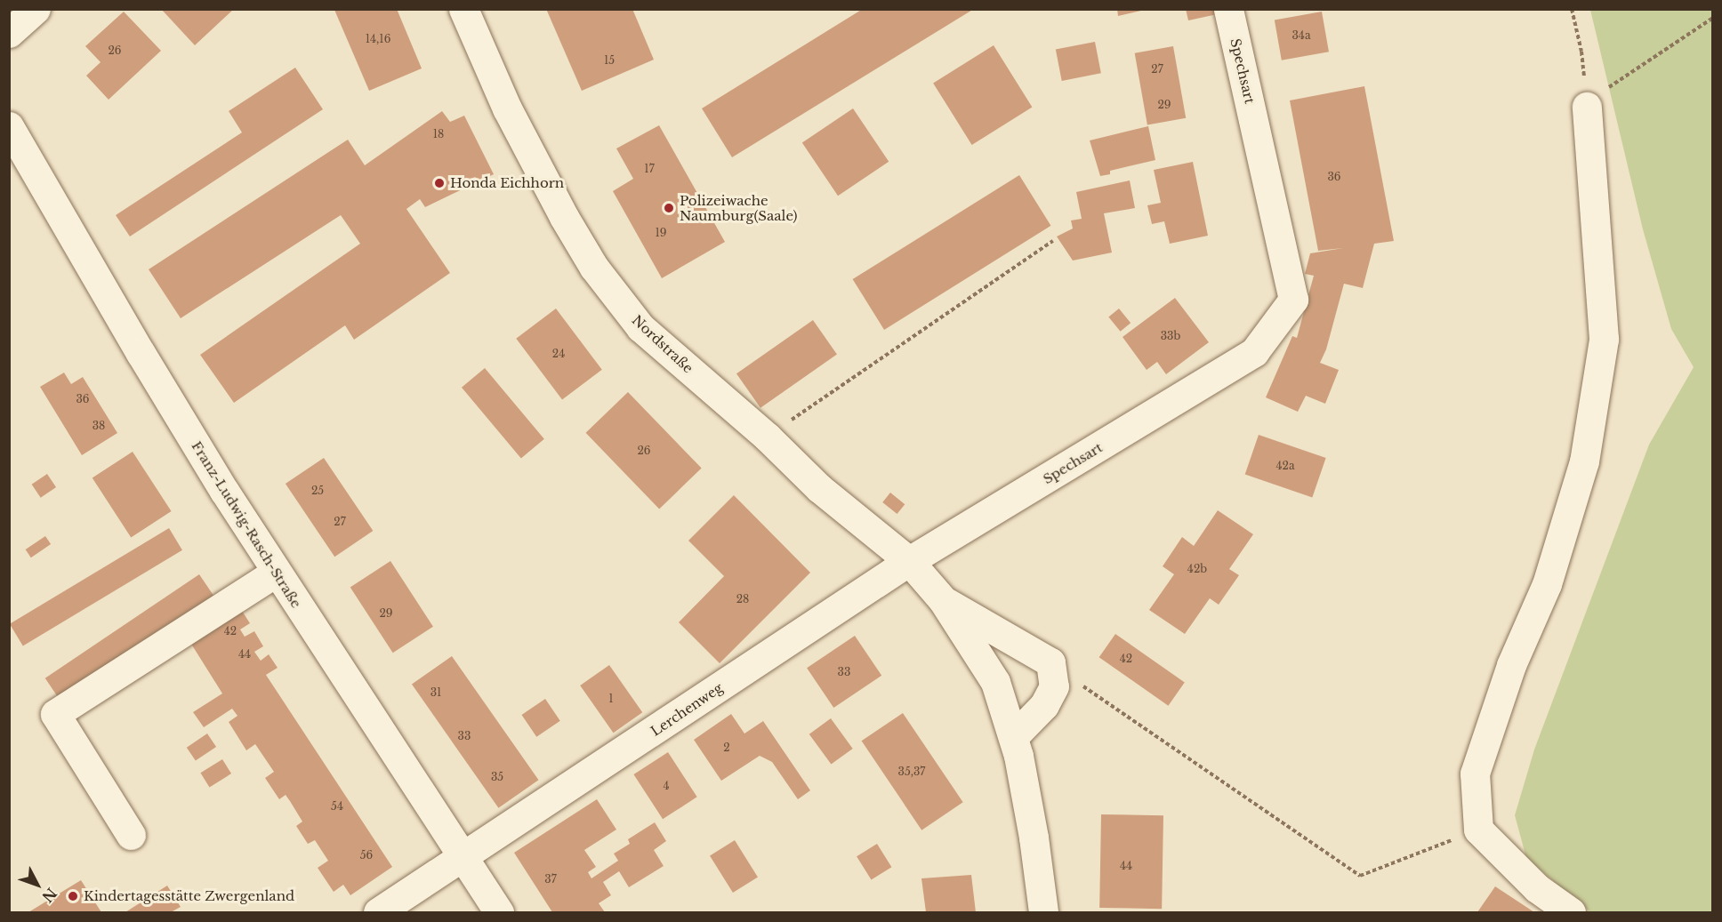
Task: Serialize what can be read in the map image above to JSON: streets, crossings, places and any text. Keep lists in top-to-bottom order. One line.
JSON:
{"streets":{"street":["Spechsart","Nordstraße","Franz-Ludwig-Rasch-Straße","Lerchenweg"]},"crossings":[["Spechsart","Nordstraße"],["Spechsart","Lerchenweg"],["Nordstraße","Lerchenweg"],["Franz-Ludwig-Rasch-Straße","Lerchenweg"]],"places":["Honda Eichhorn","Polizeiwache Naumburg(Saale)","Kindertagesstätte Zwergenland"],"house_numbers":["34a","14,16","26","15","27","29","18","17","36","19","33b","24","36","38","26","42a","25","27","42b","28","29","42","44","42","33","31","1","33","2","35,37","35","4","54","56","44","37"],"north":"bottom right"}
